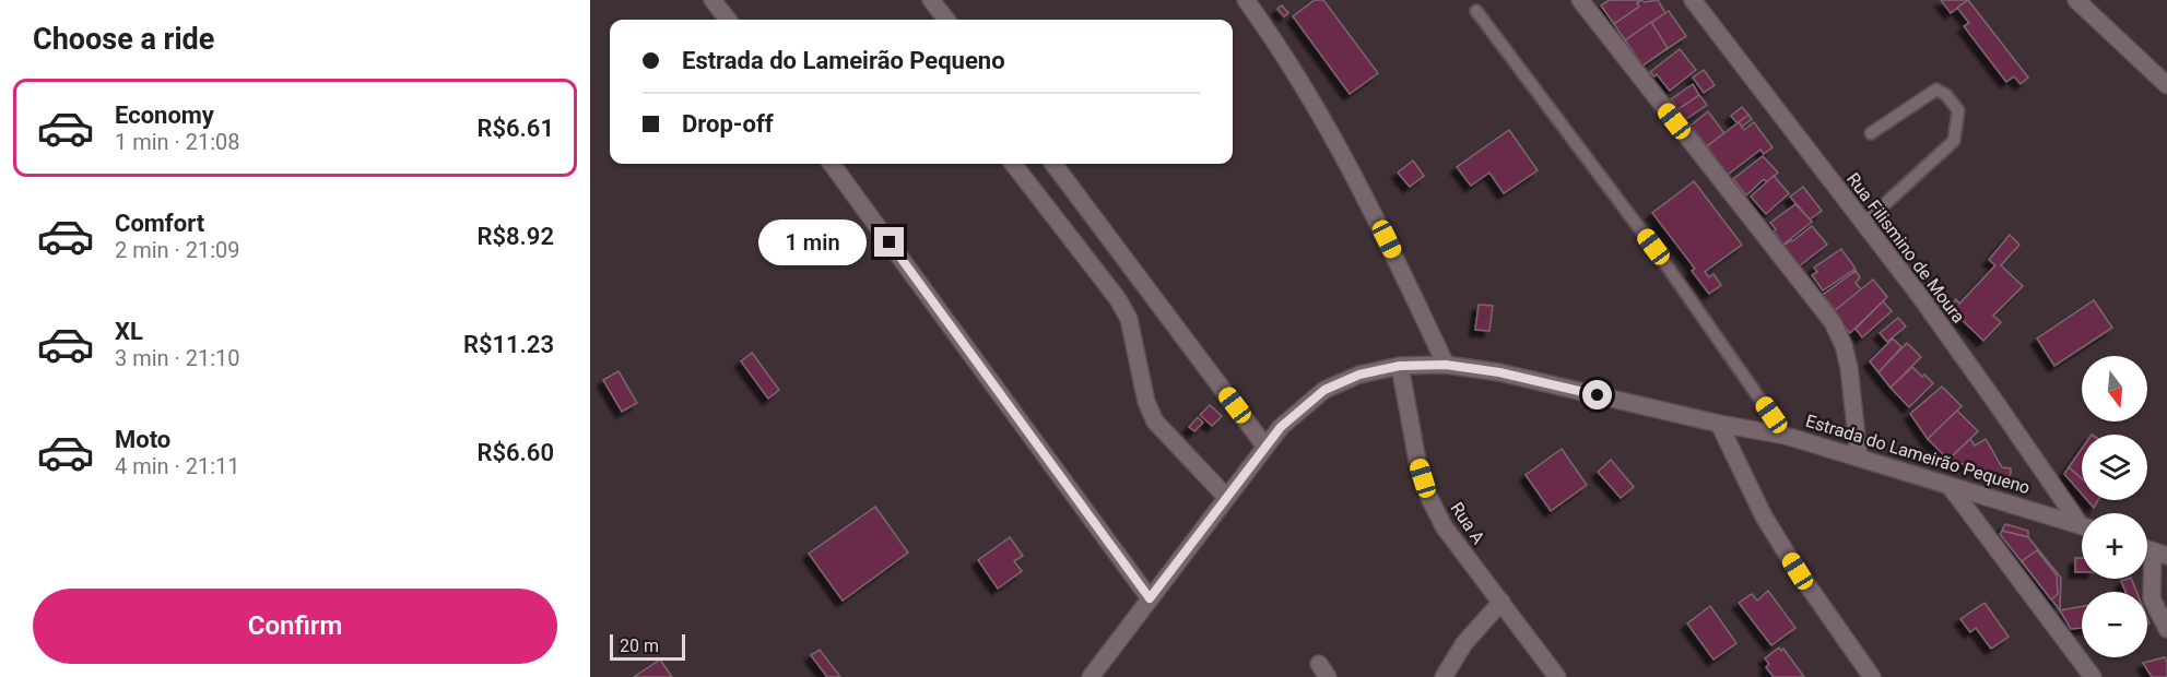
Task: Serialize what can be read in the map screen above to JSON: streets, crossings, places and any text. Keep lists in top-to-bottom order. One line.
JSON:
{"streets":{"street":["Rua Filismino de Moura","Estrada do Lameirão Pequeno","Rua A"]},"crossings":[["Estrada do Lameirão Pequeno","Rua A"]],"scale_bar":"20 m","north":"bottom","page":{"heading":"Choose a ride","banner":["Estrada do Lameirão Pequeno","Drop-off"],"list":[{"name":"Economy","note":"1 min · 21:08","value":"R$6.61"},{"name":"Comfort","note":"2 min · 21:09","value":"R$8.92"},{"name":"XL","note":"3 min · 21:10","value":"R$11.23"},{"name":"Moto","note":"4 min · 21:11","value":"R$6.60"}],"bubble":"1 min","map_buttons":["+","−"],"buttons":"Confirm","scale":"20 m"}}
